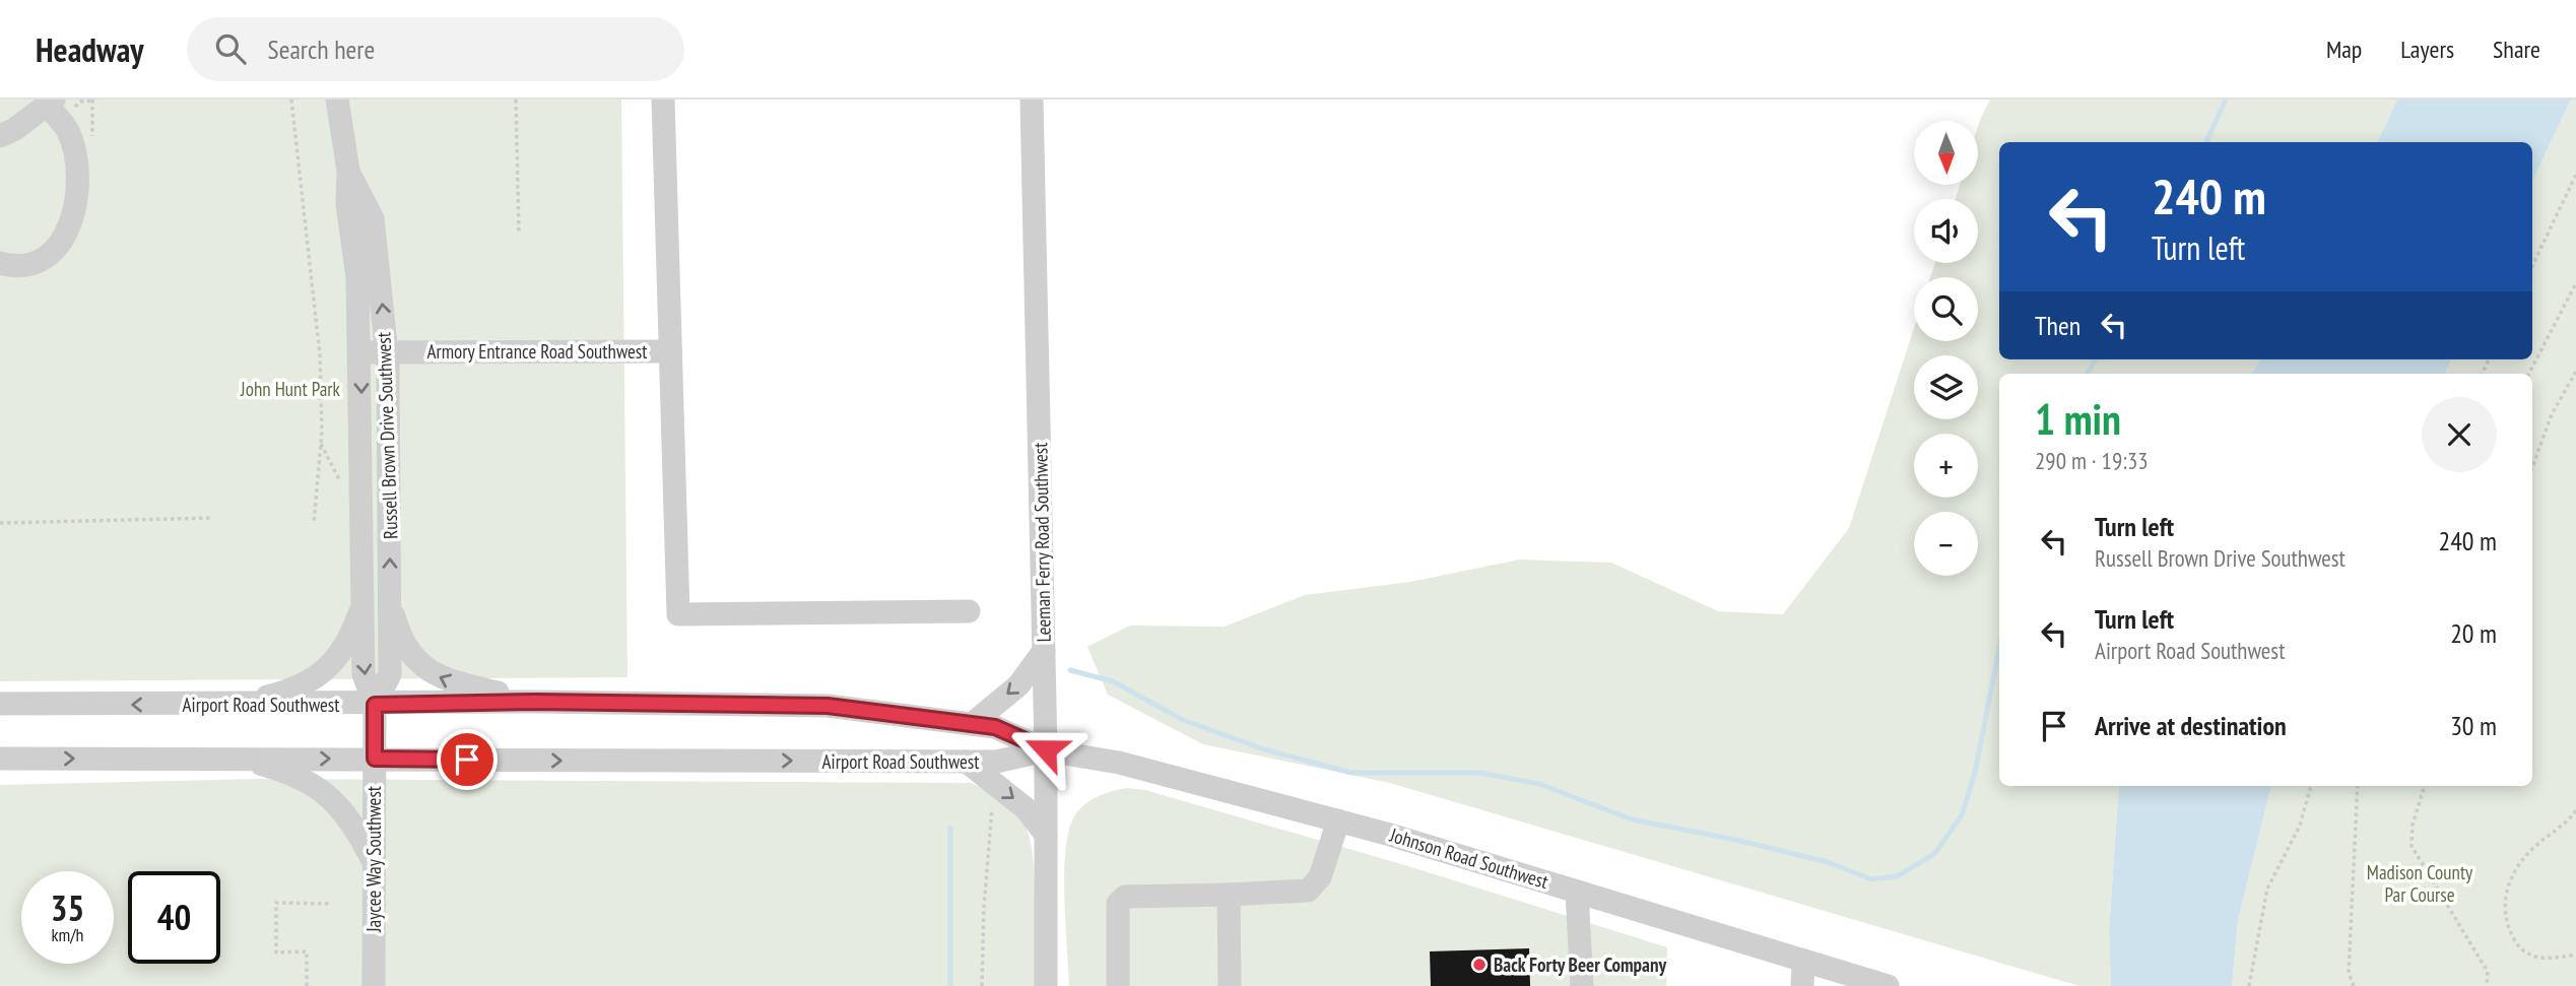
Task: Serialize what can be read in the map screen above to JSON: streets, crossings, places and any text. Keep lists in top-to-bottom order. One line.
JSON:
{"streets":{"street":["Armory Entrance Road Southwest","Russell Brown Drive Southwest","Leeman Ferry Road Southwest","Airport Road Southwest","Johnson Road Southwest","Jaycee Way Southwest"]},"crossings":[["Armory Entrance Road Southwest","Russell Brown Drive Southwest"],["Russell Brown Drive Southwest","Airport Road Southwest"],["Russell Brown Drive Southwest","Jaycee Way Southwest"],["Leeman Ferry Road Southwest","Airport Road Southwest"],["Leeman Ferry Road Southwest","Johnson Road Southwest"],["Airport Road Southwest","Johnson Road Southwest"],["Airport Road Southwest","Jaycee Way Southwest"]],"parks":["John Hunt Park","Madison County Par Course"],"places":["Back Forty Beer Company"],"north":"bottom","page":{"header":"Headway","search":"Search here","nav":["Map","Layers","Share"],"map_buttons":["+","−"],"turn":["240 m","Turn left"],"then":"Then","heading":["1 min","290 m · 19:33"],"list":[{"name":"Turn left","note":"Russell Brown Drive Southwest","value":"240 m"},{"name":"Turn left","note":"Airport Road Southwest","value":"20 m"},{"name":"Arrive at destination","value":"30 m"}],"speed":"35 km/h","limit":"40"}}
